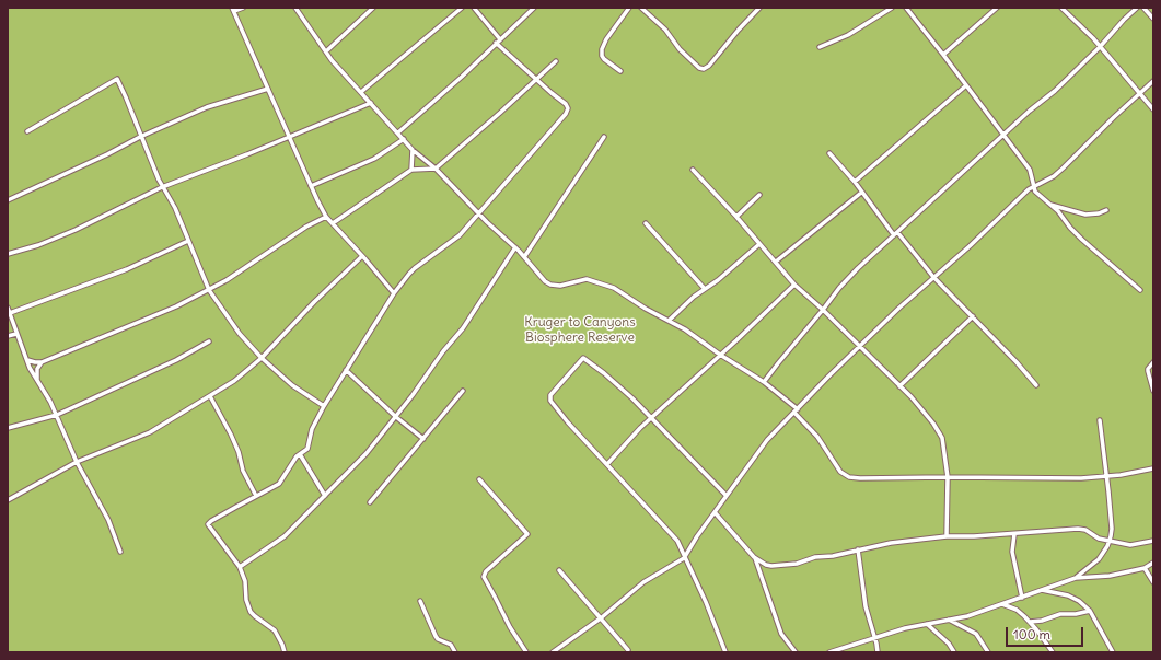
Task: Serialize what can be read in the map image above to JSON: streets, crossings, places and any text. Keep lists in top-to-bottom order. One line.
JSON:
{"parks":["Kruger to Canyons Biosphere Reserve"],"scale_bar":"100 m"}
